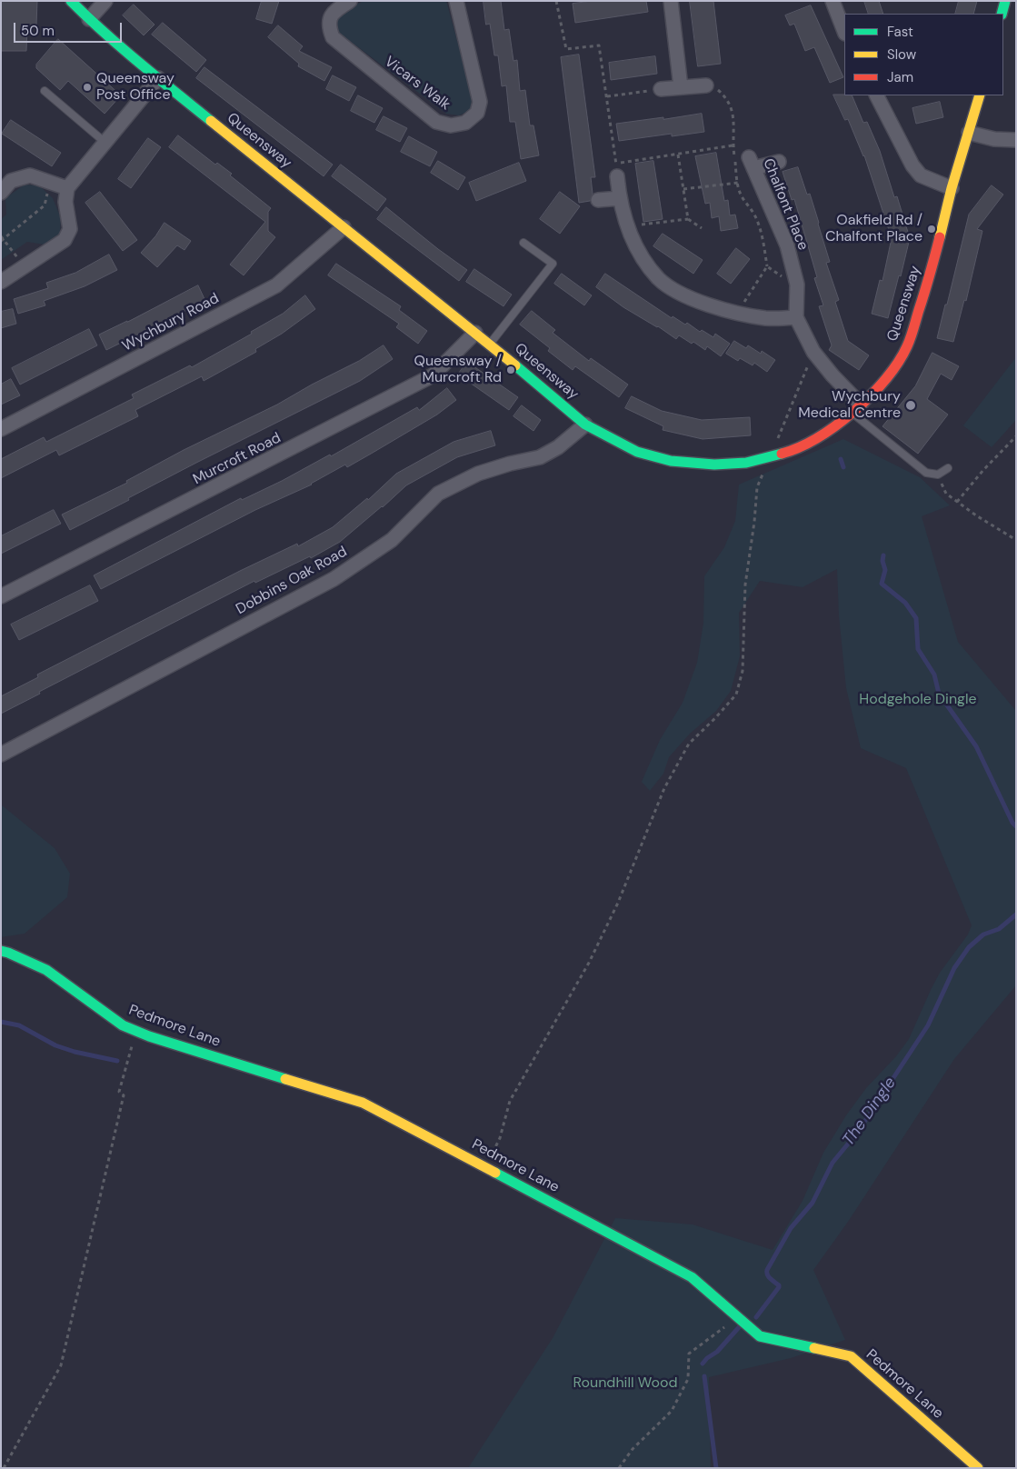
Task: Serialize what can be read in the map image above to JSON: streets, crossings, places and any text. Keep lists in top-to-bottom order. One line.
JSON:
{"streets":{"street":["Vicars Walk","Queensway","Chalfont Place","Wychbury Road","Murcroft Road","Dobbins Oak Road","Pedmore Lane"]},"crossings":[["Queensway","Chalfont Place"],["Queensway","Wychbury Road"],["Queensway","Murcroft Road"],["Queensway","Dobbins Oak Road"]],"water":["The Dingle"],"parks":["Hodgehole Dingle","Roundhill Wood"],"places":["Queensway Post Office","Oakfield Rd / Chalfont Place","Queensway / Murcroft Rd","Wychbury Medical Centre"],"legend":["Fast","Slow","Jam"],"scale_bar":"50 m"}
